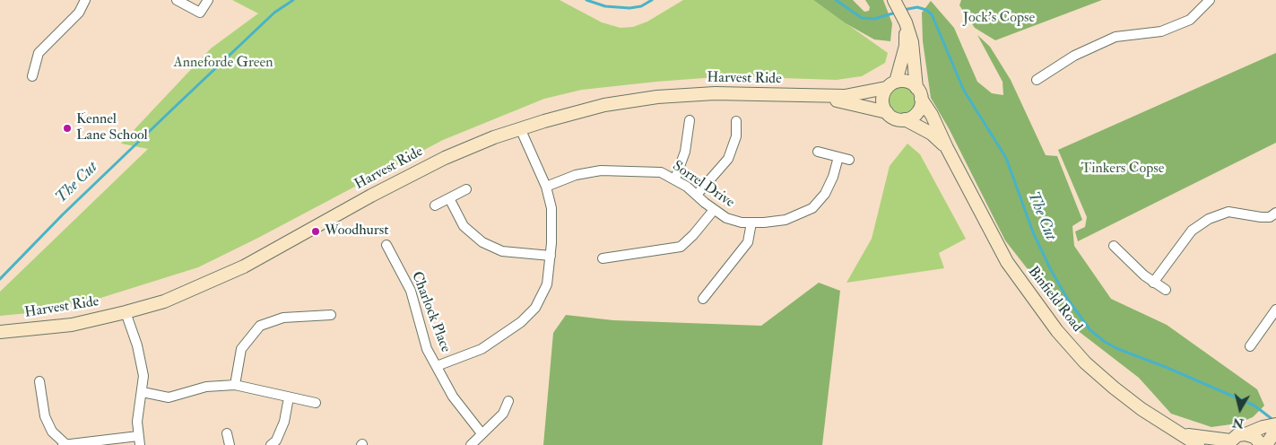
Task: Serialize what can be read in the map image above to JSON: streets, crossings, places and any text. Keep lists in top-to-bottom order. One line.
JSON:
{"streets":{"street":["Harvest Ride","Sorrel Drive","Binfield Road","Charlock Place"]},"crossings":[["Harvest Ride","Binfield Road"]],"water":["The Cut"],"parks":["Jock's Copse","Anneforde Green","Tinkers Copse"],"places":["Kennel Lane School","Woodhurst"],"north":"bottom"}
